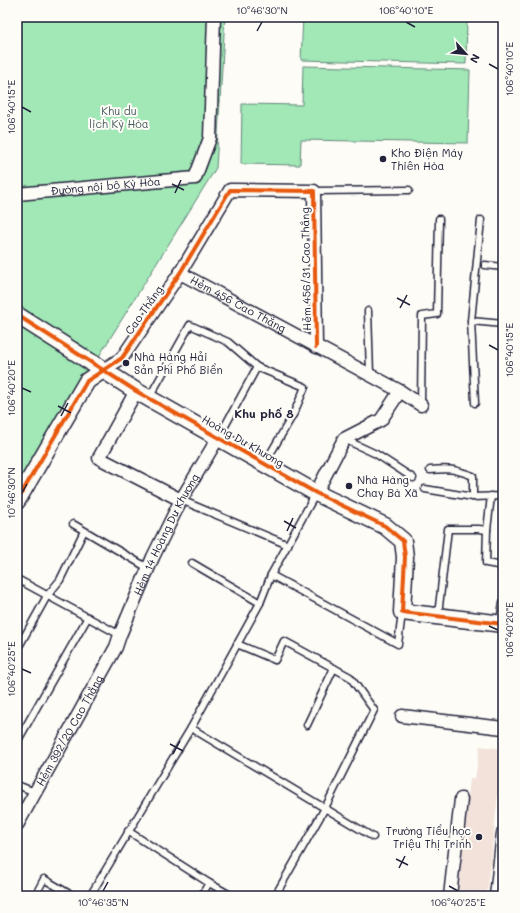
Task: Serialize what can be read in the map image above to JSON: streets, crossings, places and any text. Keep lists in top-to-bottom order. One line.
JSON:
{"streets":{"street":["Đường nội bộ Kỳ Hòa","Hẻm 456/31 Cao Thắng","Hẻm 456 Cao Thắng","Cao Thắng","Hoàng Dư Khương","Hẻm 14 Hoàng Dư Khương","Hẻm 392/20 Cao Thắng"]},"crossings":[["Hẻm 456/31 Cao Thắng","Hẻm 456 Cao Thắng"],["Hẻm 456/31 Cao Thắng","Cao Thắng"],["Hẻm 456 Cao Thắng","Cao Thắng"],["Cao Thắng","Hoàng Dư Khương"],["Hoàng Dư Khương","Hẻm 14 Hoàng Dư Khương"],["Hẻm 14 Hoàng Dư Khương","Hẻm 392/20 Cao Thắng"]],"districts":["Khu phố 8"],"parks":["Khu du lịch Kỳ Hòa"],"places":["Kho Điện Máy Thiên Hòa","Nhà Hàng Hải Sản Phi Phố Biển","Nhà Hàng Chay Bà Xã","Trường Tiểu học Triệu Thị Trinh"],"north":"bottom right","coordinates":["10°46'30\"N","106°40'10\"E","106°40'15\"E","106°40'20\"E","106°40'25\"E","10°46'35\"N"]}
